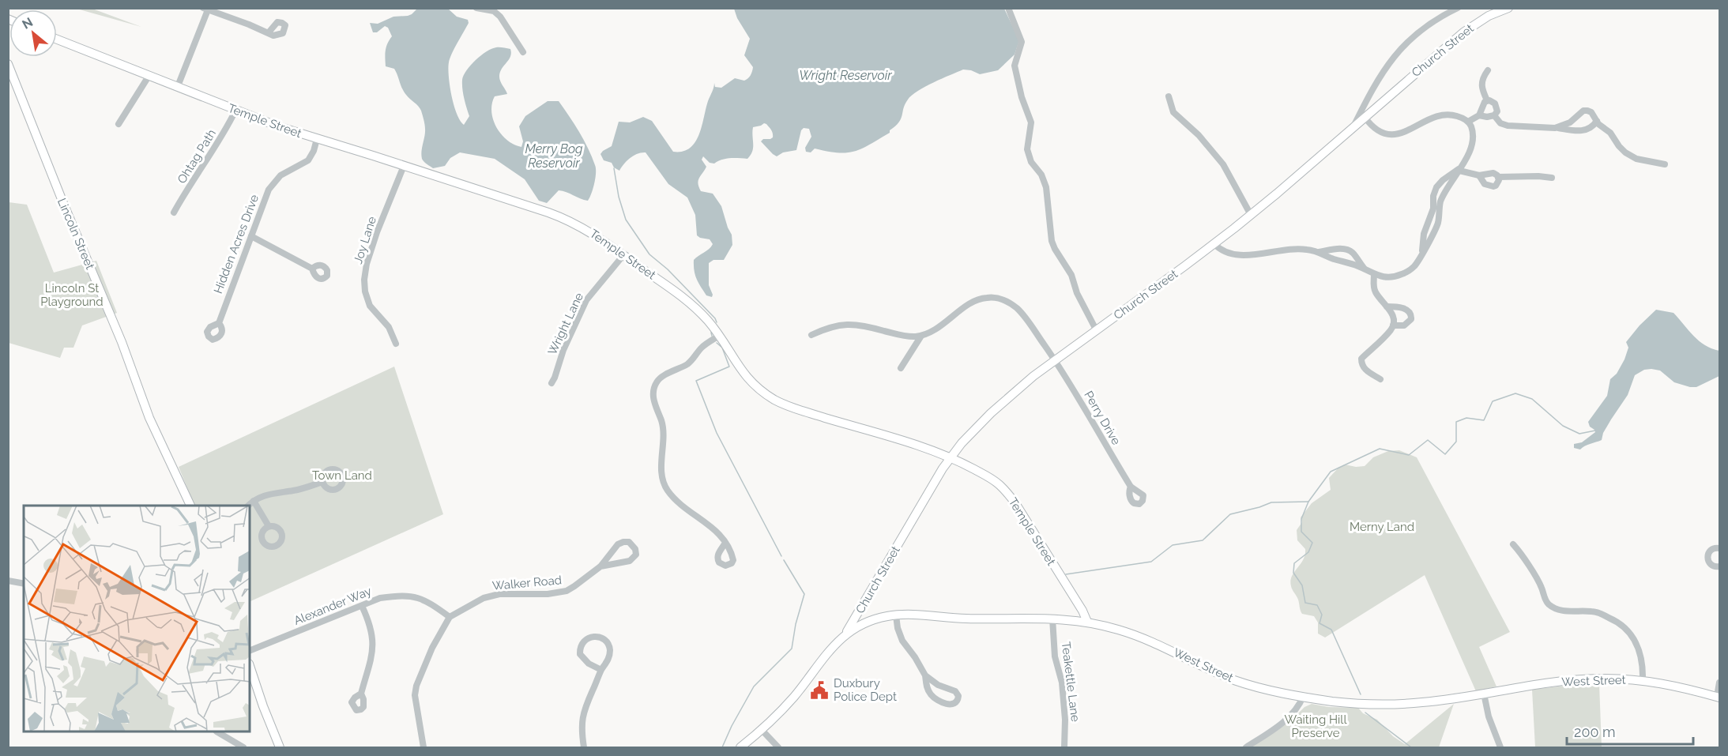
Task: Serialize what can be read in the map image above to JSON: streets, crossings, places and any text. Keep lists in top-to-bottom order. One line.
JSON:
{"streets":{"main road":["Church Street","Temple Street","Lincoln Street","West Street"],"street":["Ohtag Path","Joy Lane","Hidden Acres Drive","Wright Lane","Perry Drive","Walker Road","Alexander Way","Teakettle Lane"]},"crossings":[["Church Street","Temple Street"],["Church Street","Perry Drive"],["Church Street","West Street"],["Temple Street","Ohtag Path"],["Temple Street","Joy Lane"],["Temple Street","Hidden Acres Drive"],["Temple Street","Wright Lane"],["Temple Street","West Street"],["Walker Road","Alexander Way"],["West Street","Teakettle Lane"]],"water":["Wright Reservoir","Merry Bog Reservoir"],"parks":["Lincoln St Playground","Town Land","Merny Land","Waiting Hill Preserve"],"places":{"public building":["Duxbury Police Dept"]},"scale_bar":"200 m","north":"top left"}
